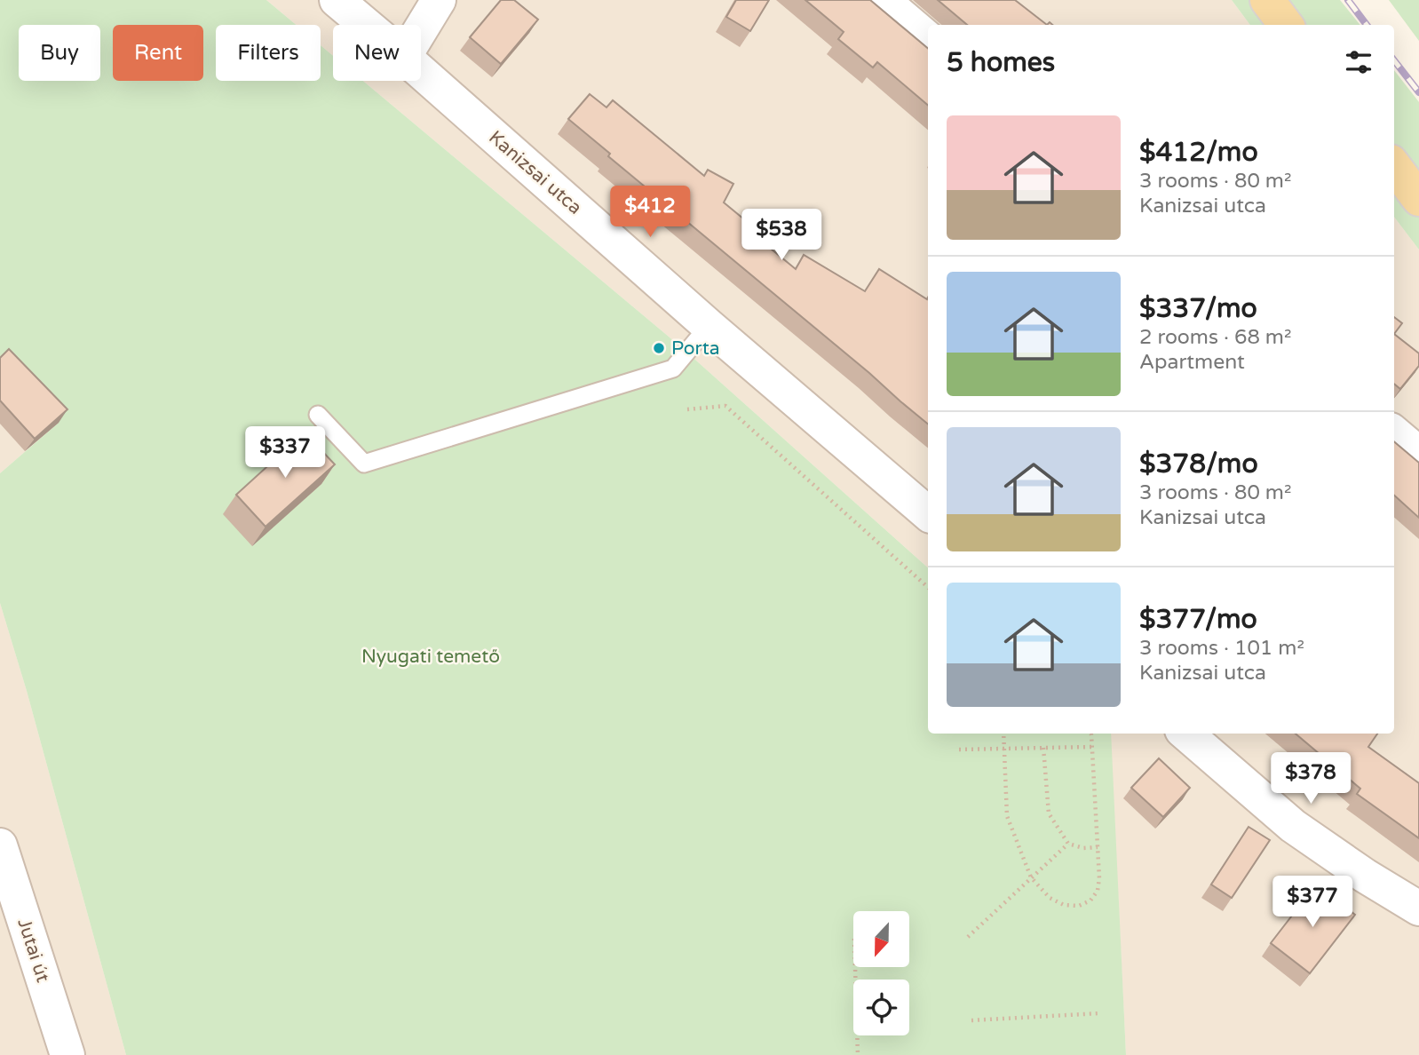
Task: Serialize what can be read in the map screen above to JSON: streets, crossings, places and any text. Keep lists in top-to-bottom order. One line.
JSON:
{"streets":{"street":["Kanizsai utca","Jutai út"]},"parks":["Nyugati temető"],"places":["Porta"],"north":"bottom","page":{"chip":["Buy","Rent","Filters","New"],"heading":"5 homes","list":[{"name":"$412/mo","note":"3 rooms · 80 m² · Kanizsai utca"},{"name":"$337/mo","note":"2 rooms · 68 m² · Apartment"},{"name":"$378/mo","note":"3 rooms · 80 m² · Kanizsai utca"},{"name":"$377/mo","note":"3 rooms · 101 m² · Kanizsai utca"}],"price":["$412","$538","$337","$378","$377"]}}
